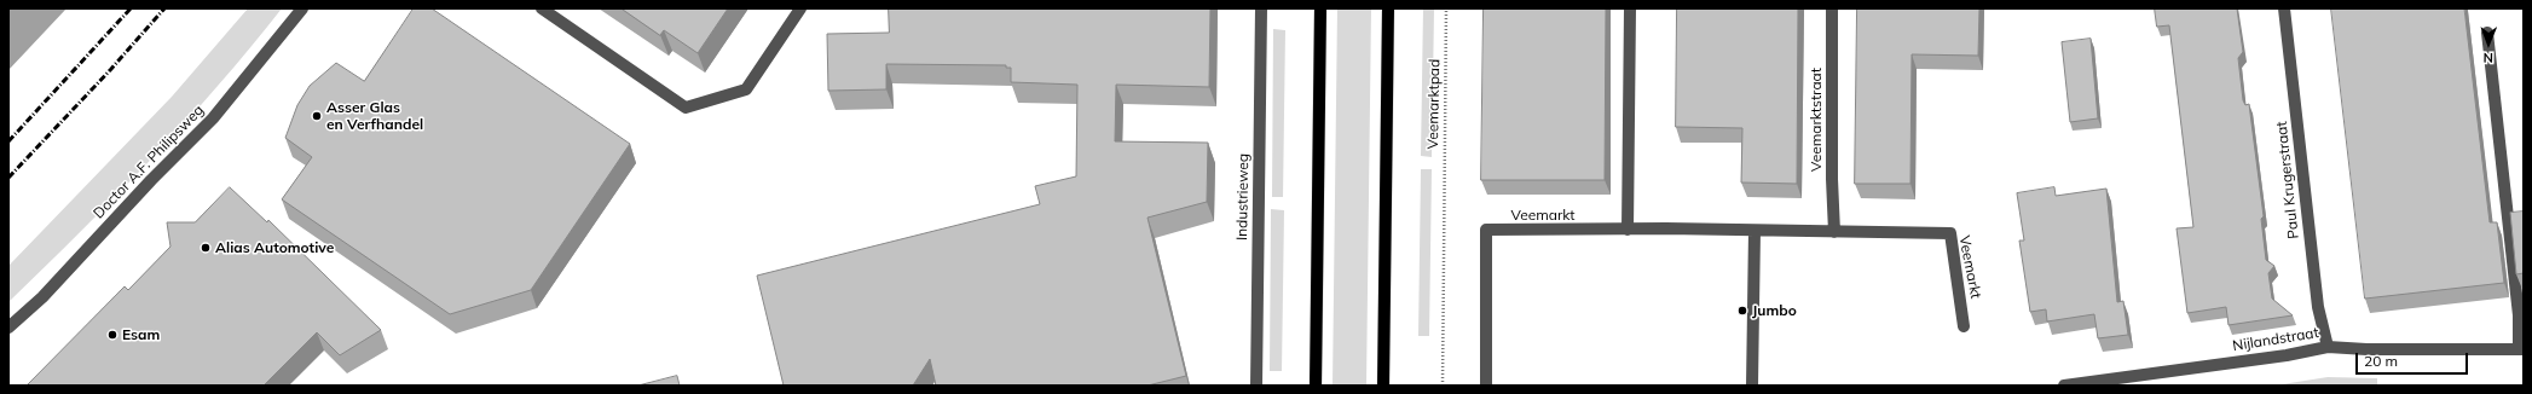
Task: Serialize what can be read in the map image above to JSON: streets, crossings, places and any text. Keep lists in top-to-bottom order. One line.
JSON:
{"streets":{"street":["Veemarktstraat","Doctor A.F. Philipsweg","Paul Krugerstraat","Industrieweg","Veemarkt","Nijlandstraat"],"path":["Veemarktpad"]},"crossings":[["Veemarktstraat","Veemarkt"],["Paul Krugerstraat","Nijlandstraat"]],"places":["Asser Glas en Verfhandel","Alias Automotive","Jumbo","Esam"],"scale_bar":"20 m","north":"bottom"}
